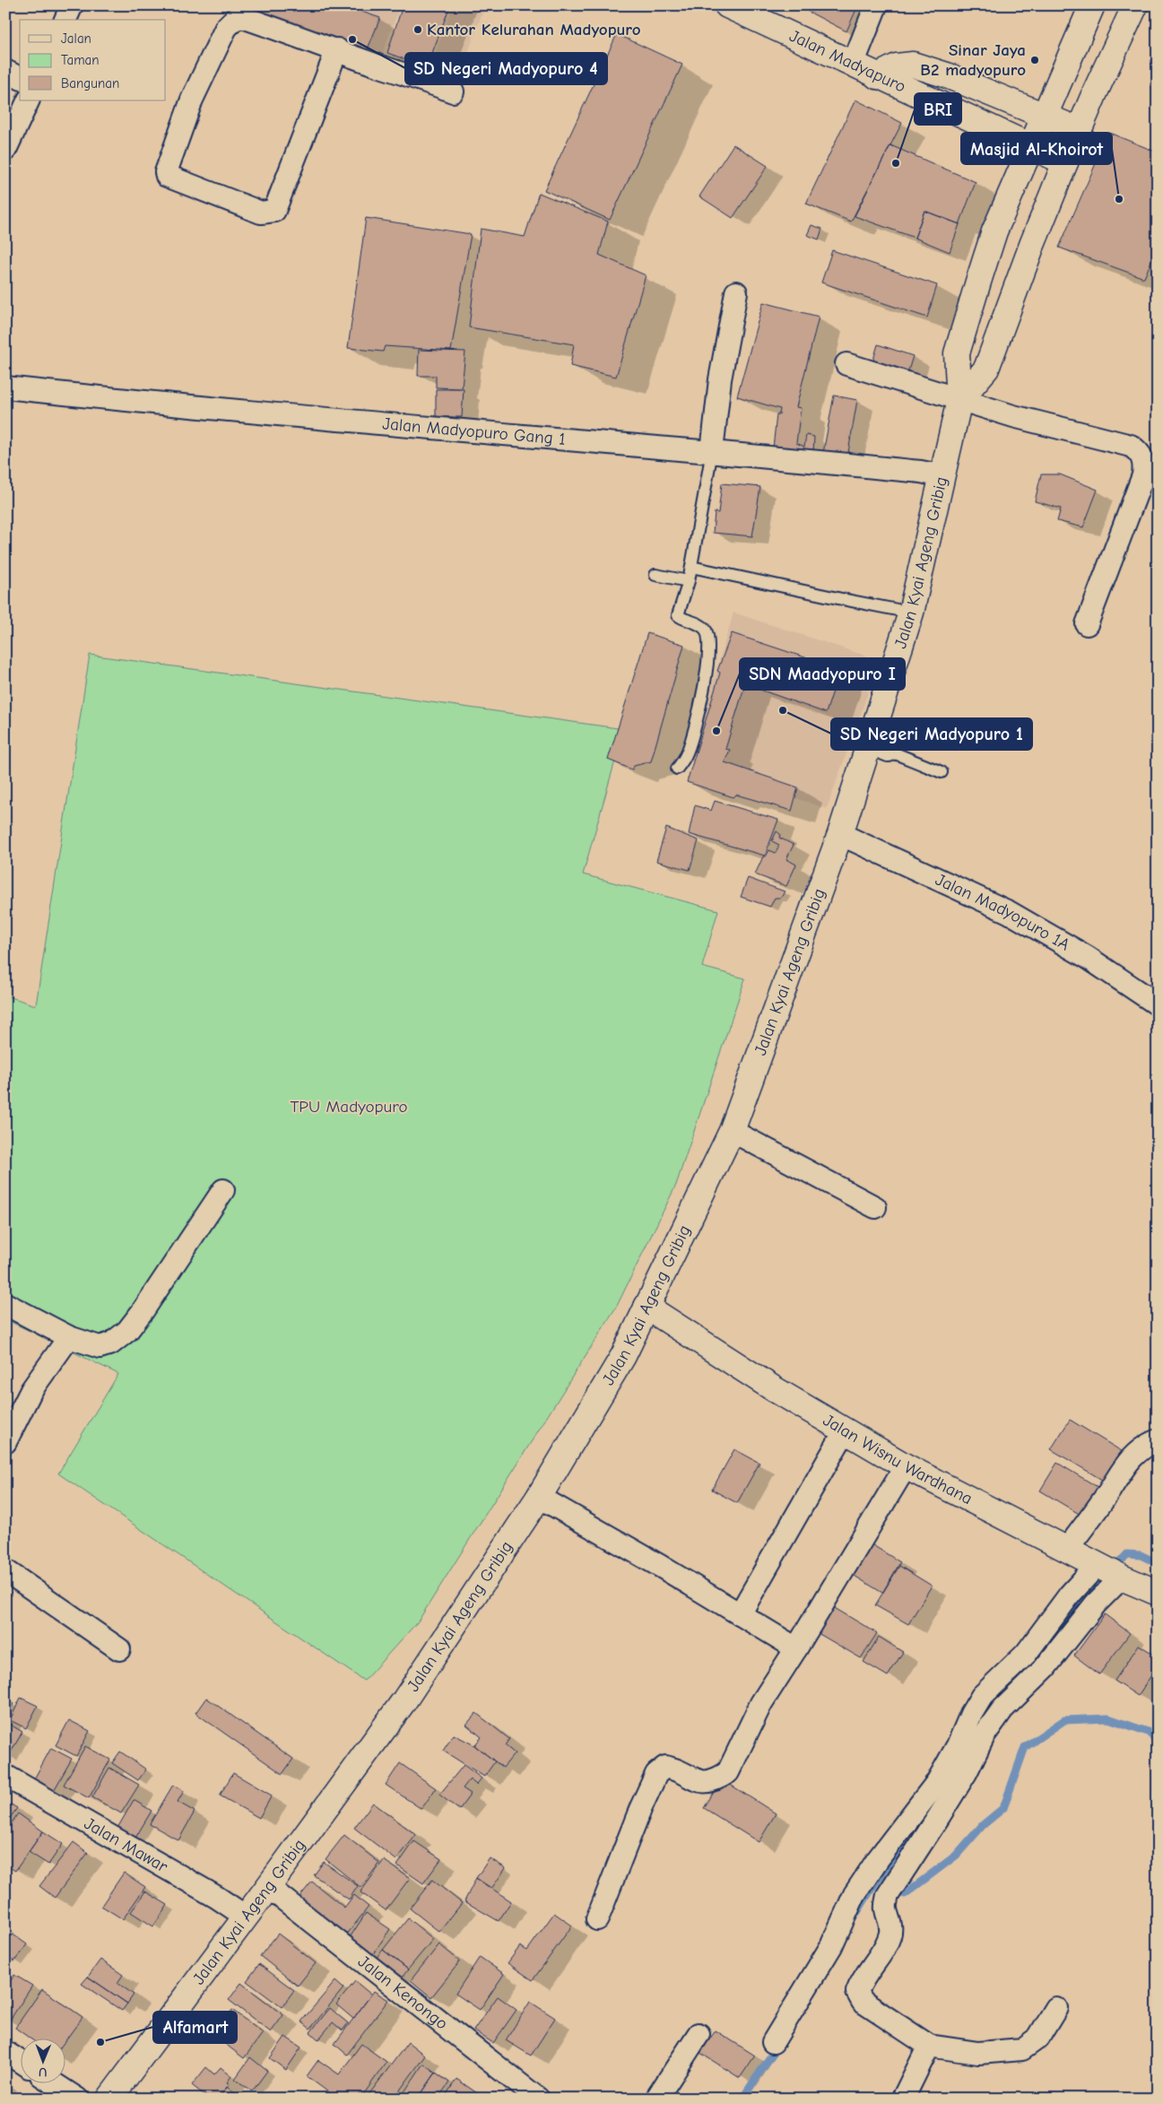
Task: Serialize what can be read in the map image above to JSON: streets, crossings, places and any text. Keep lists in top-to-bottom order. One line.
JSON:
{"streets":{"main road":["Jalan Madyapuro","Jalan Kyai Ageng Gribig","Jalan Wisnu Wardhana"],"street":["Jalan Madyopuro Gang 1","Jalan Madyopuro 1A","Jalan Mawar","Jalan Kenongo"]},"crossings":[["Jalan Madyapuro","Jalan Kyai Ageng Gribig"],["Jalan Madyopuro Gang 1","Jalan Kyai Ageng Gribig"],["Jalan Kyai Ageng Gribig","Jalan Madyopuro 1A"],["Jalan Kyai Ageng Gribig","Jalan Wisnu Wardhana"],["Jalan Kyai Ageng Gribig","Jalan Mawar"],["Jalan Kyai Ageng Gribig","Jalan Kenongo"]],"parks":["TPU Madyopuro"],"places":["Kantor Kelurahan Madyopuro","SD Negeri Madyopuro 4","Sinar Jaya B2 madyopuro","BRI","Masjid Al-Khoirot","SD Negeri Madyopuro 1","SDN Maadyopuro I","Alfamart"],"legend":["Jalan","Taman","Bangunan"],"north":"bottom"}
